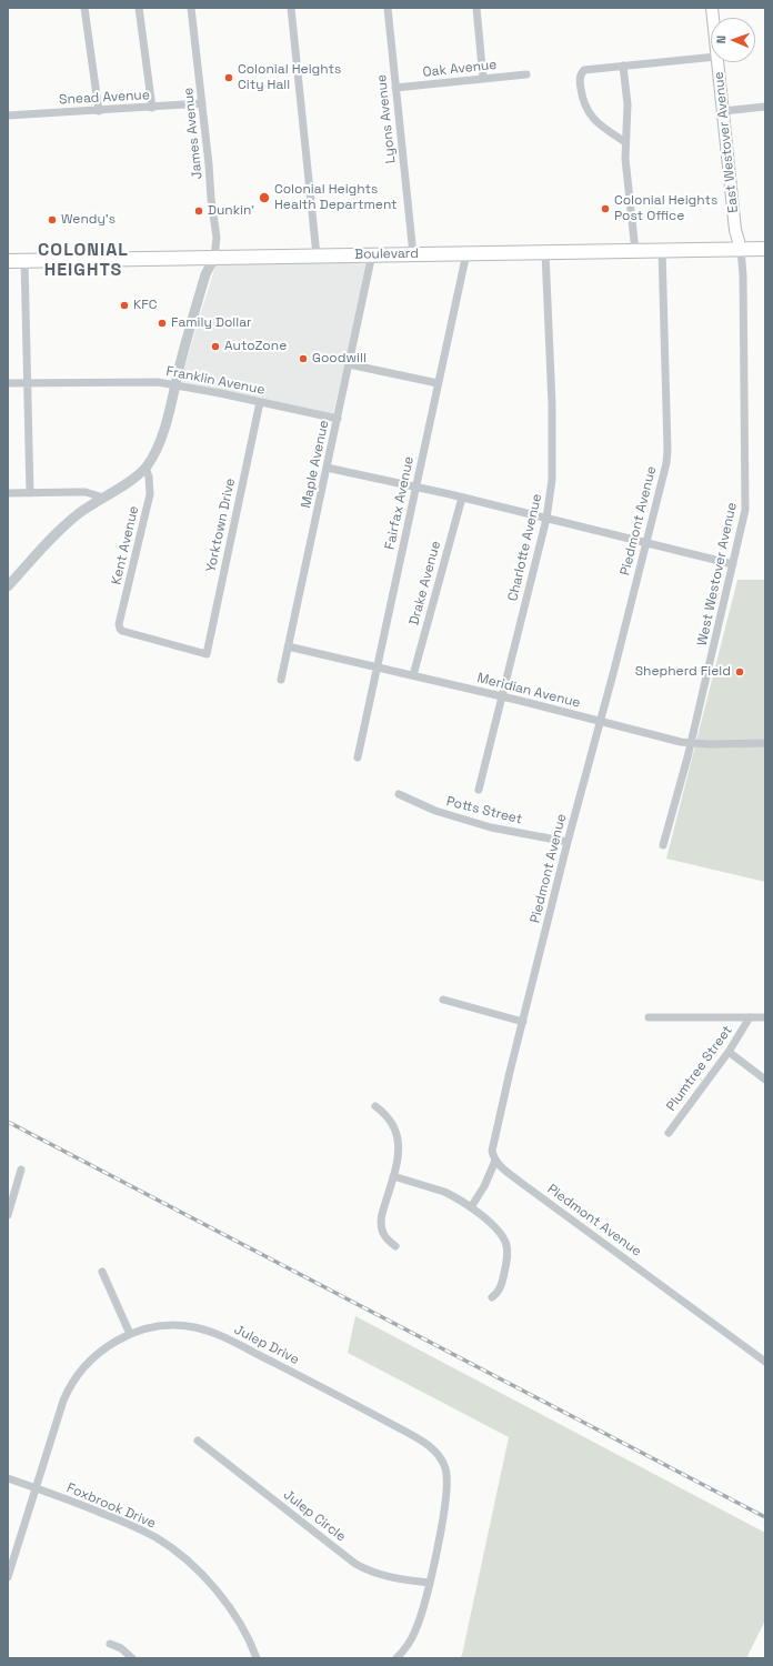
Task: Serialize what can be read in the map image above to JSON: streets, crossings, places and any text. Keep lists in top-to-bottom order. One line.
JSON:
{"streets":{"main road":["East Westover Avenue","Boulevard"],"street":["Oak Avenue","Snead Avenue","Lyons Avenue","James Avenue","Franklin Avenue","Maple Avenue","Fairfax Avenue","Piedmont Avenue","Yorktown Drive","Kent Avenue","Charlotte Avenue","West Westover Avenue","Drake Avenue","Meridian Avenue","Potts Street","Plumtree Street","Julep Drive","Foxbrook Drive","Julep Circle"]},"crossings":[["Oak Avenue","Lyons Avenue"],["Snead Avenue","James Avenue"],["Lyons Avenue","Boulevard"],["James Avenue","Boulevard"],["East Westover Avenue","Boulevard"],["East Westover Avenue","West Westover Avenue"],["Boulevard","Maple Avenue"],["Boulevard","Fairfax Avenue"],["Boulevard","Piedmont Avenue"],["Boulevard","Charlotte Avenue"],["Boulevard","West Westover Avenue"],["Franklin Avenue","Maple Avenue"],["Franklin Avenue","Yorktown Drive"],["Maple Avenue","Meridian Avenue"],["Fairfax Avenue","Meridian Avenue"],["Piedmont Avenue","Meridian Avenue"],["Piedmont Avenue","Potts Street"],["Yorktown Drive","Kent Avenue"],["Charlotte Avenue","Meridian Avenue"],["West Westover Avenue","Meridian Avenue"],["Drake Avenue","Meridian Avenue"],["Julep Drive","Foxbrook Drive"],["Julep Drive","Julep Circle"]],"districts":["COLONIAL HEIGHTS"],"places":["Colonial Heights City Hall","Colonial Heights Health Department","Colonial Heights Post Office","Dunkin'","Wendy's","KFC","Family Dollar","AutoZone","Goodwill","Shepherd Field"],"north":"left"}
